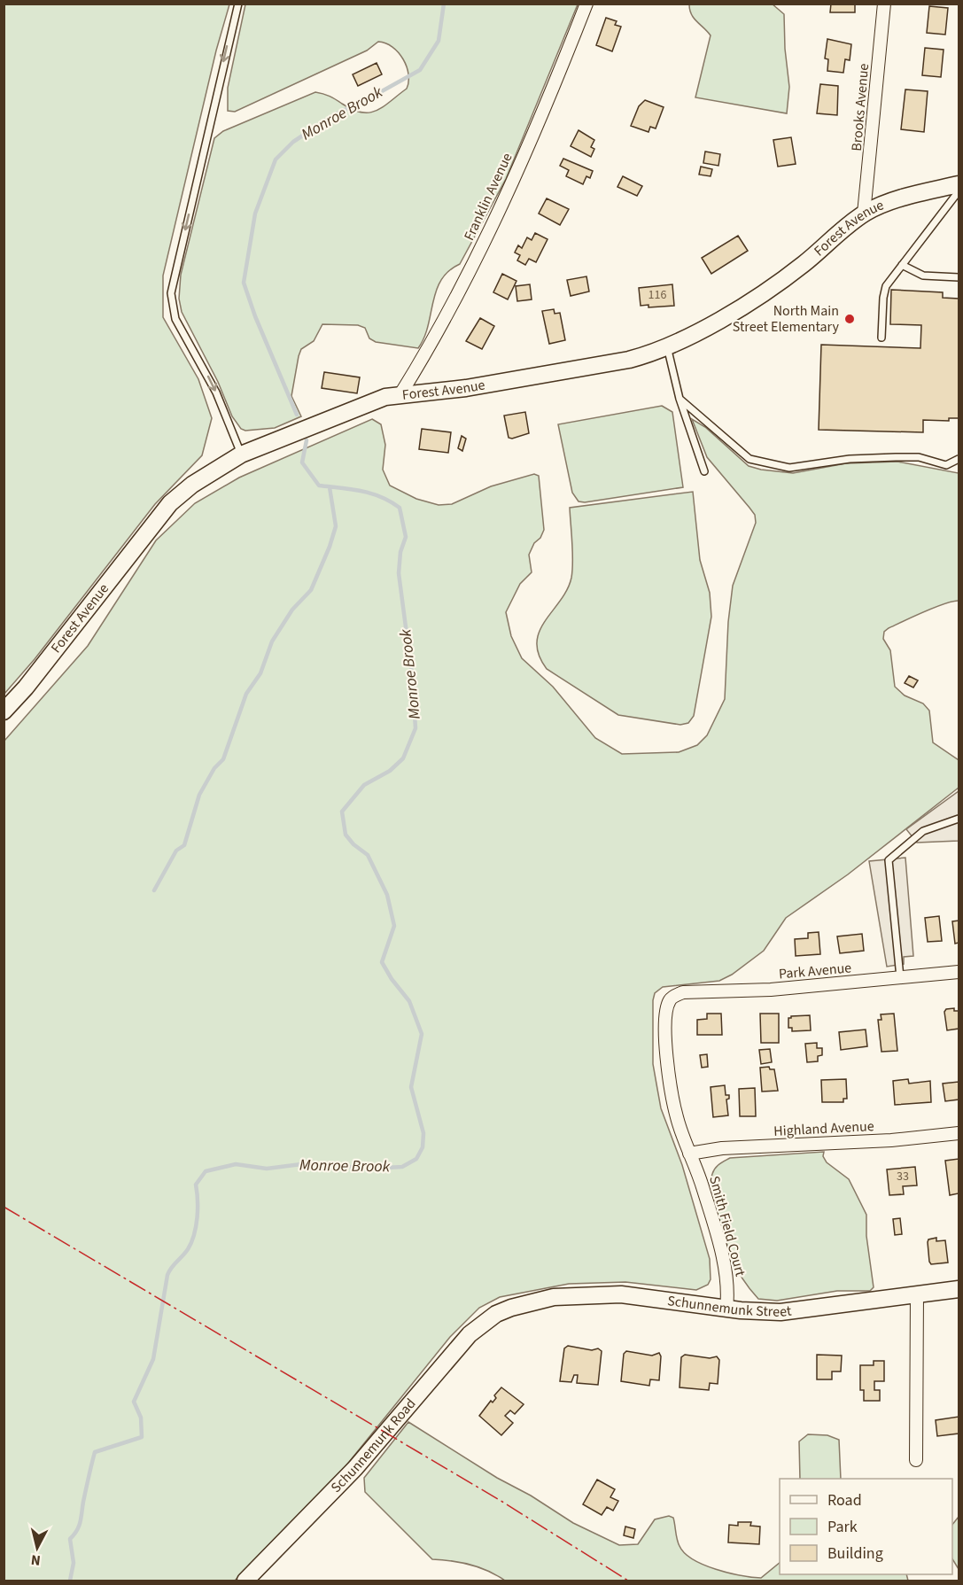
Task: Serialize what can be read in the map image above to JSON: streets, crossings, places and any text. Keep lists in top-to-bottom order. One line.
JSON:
{"streets":{"street":["Brooks Avenue","Franklin Avenue","Forest Avenue","Park Avenue","Highland Avenue","Smith Field Court","Schunnemunk Street","Schunnemunk Road"]},"crossings":[["Brooks Avenue","Forest Avenue"],["Franklin Avenue","Forest Avenue"],["Park Avenue","Smith Field Court"],["Highland Avenue","Smith Field Court"],["Smith Field Court","Schunnemunk Street"],["Schunnemunk Street","Schunnemunk Road"]],"water":["Monroe Brook"],"places":["North Main Street Elementary"],"house_numbers":["116","33"],"legend":["Road","Park","Building"],"north":"bottom"}
